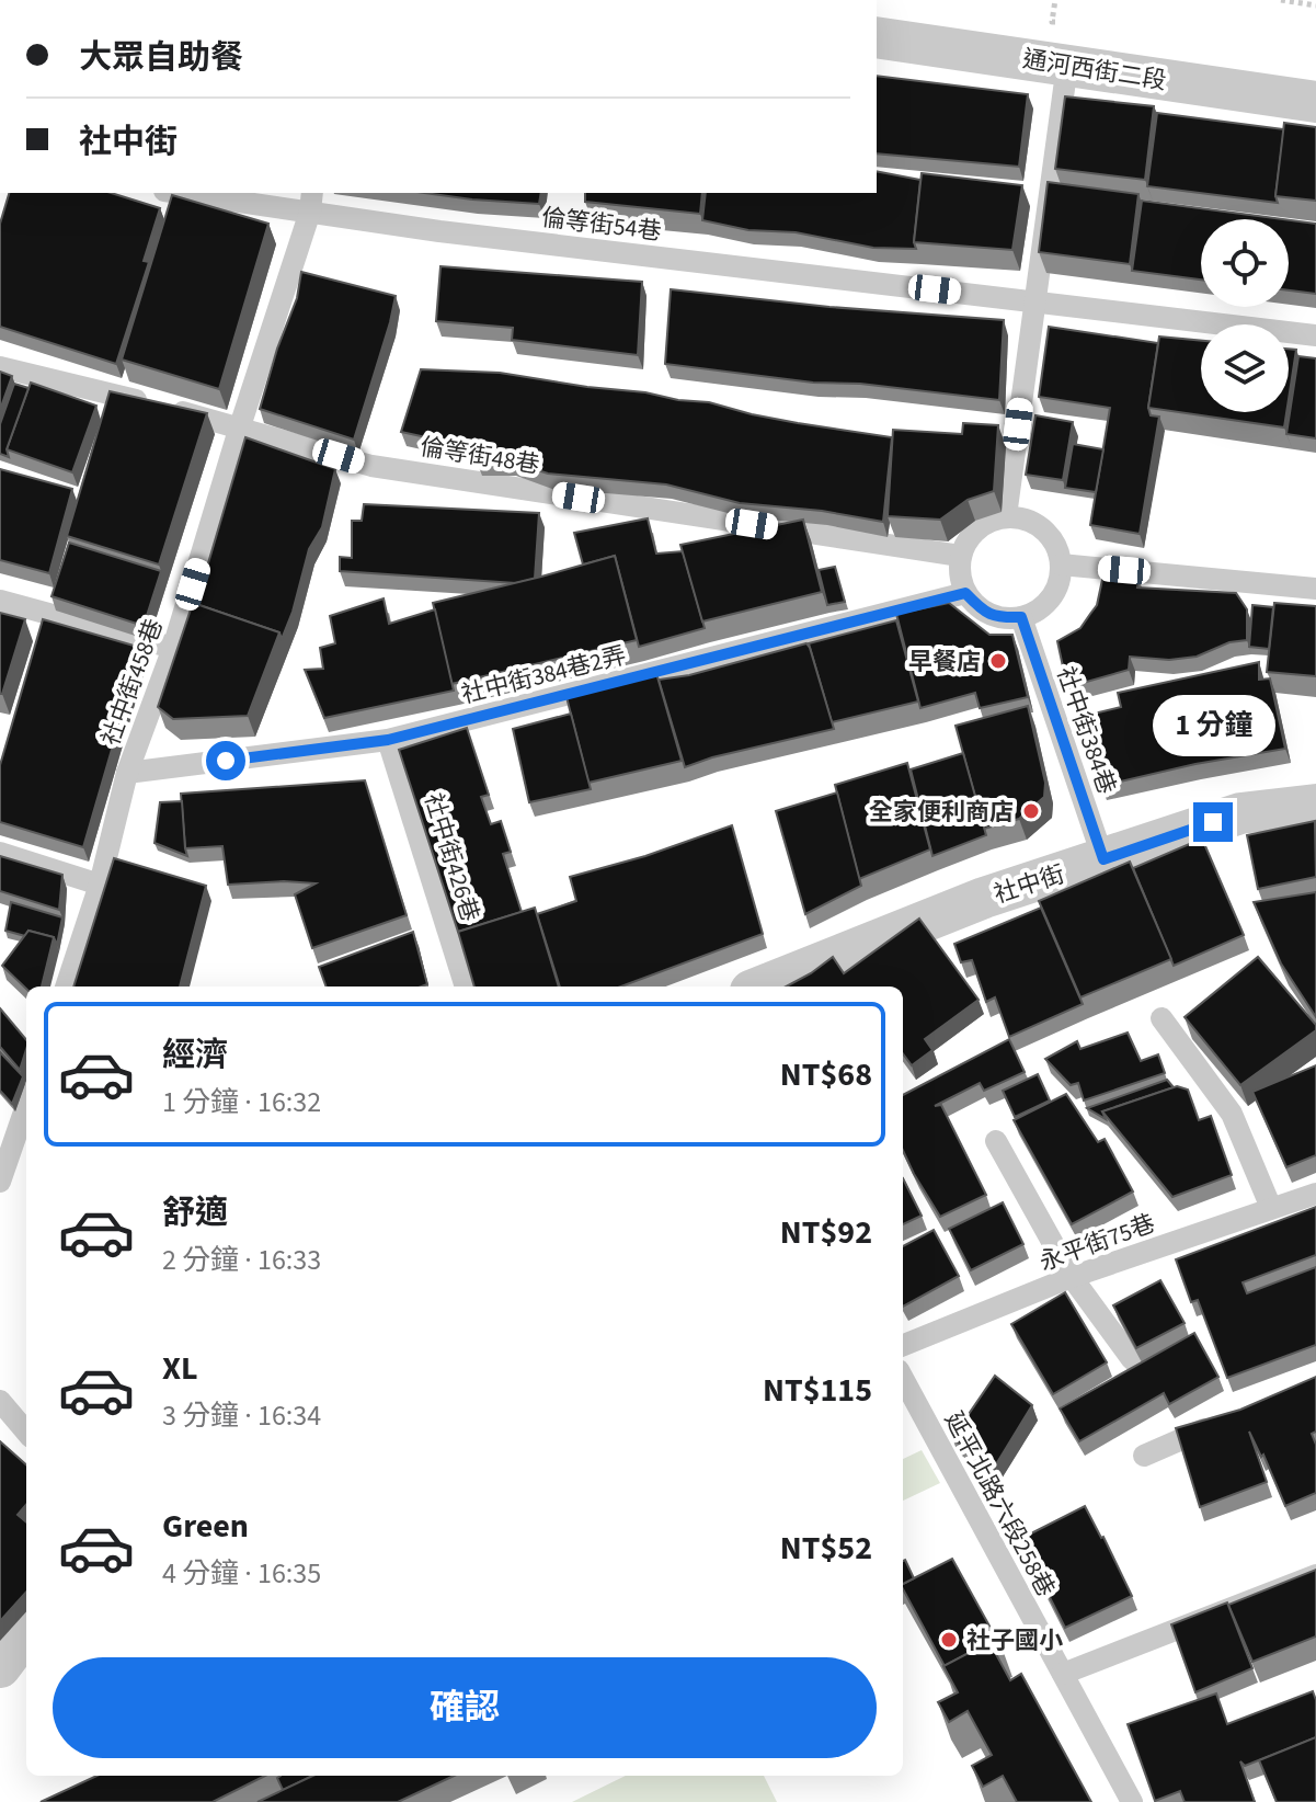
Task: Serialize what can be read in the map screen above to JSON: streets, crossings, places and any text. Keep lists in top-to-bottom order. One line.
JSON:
{"streets":{"street":["通河西街二段","社中街"],"lane":["倫等街54巷","倫等街48巷","社中街384巷2弄","社中街458巷","社中街384巷","社中街426巷","永平街75巷","延平北路六段258巷"]},"crossings":[["倫等街54巷","社中街458巷"],["倫等街48巷","社中街384巷2弄"],["倫等街48巷","社中街458巷"],["倫等街48巷","社中街384巷"],["社中街384巷2弄","社中街458巷"],["社中街384巷2弄","社中街384巷"],["社中街384巷2弄","社中街426巷"],["社中街384巷","社中街"]],"places":["早餐店","全家便利商店","社子國小"],"page":{"banner":["大眾自助餐","社中街"],"bubble":"1 分鐘","list":[{"name":"經濟","note":"1 分鐘 · 16:32","value":"NT$68"},{"name":"舒適","note":"2 分鐘 · 16:33","value":"NT$92"},{"name":"XL","note":"3 分鐘 · 16:34","value":"NT$115"},{"name":"Green","note":"4 分鐘 · 16:35","value":"NT$52"}],"buttons":"確認"}}
